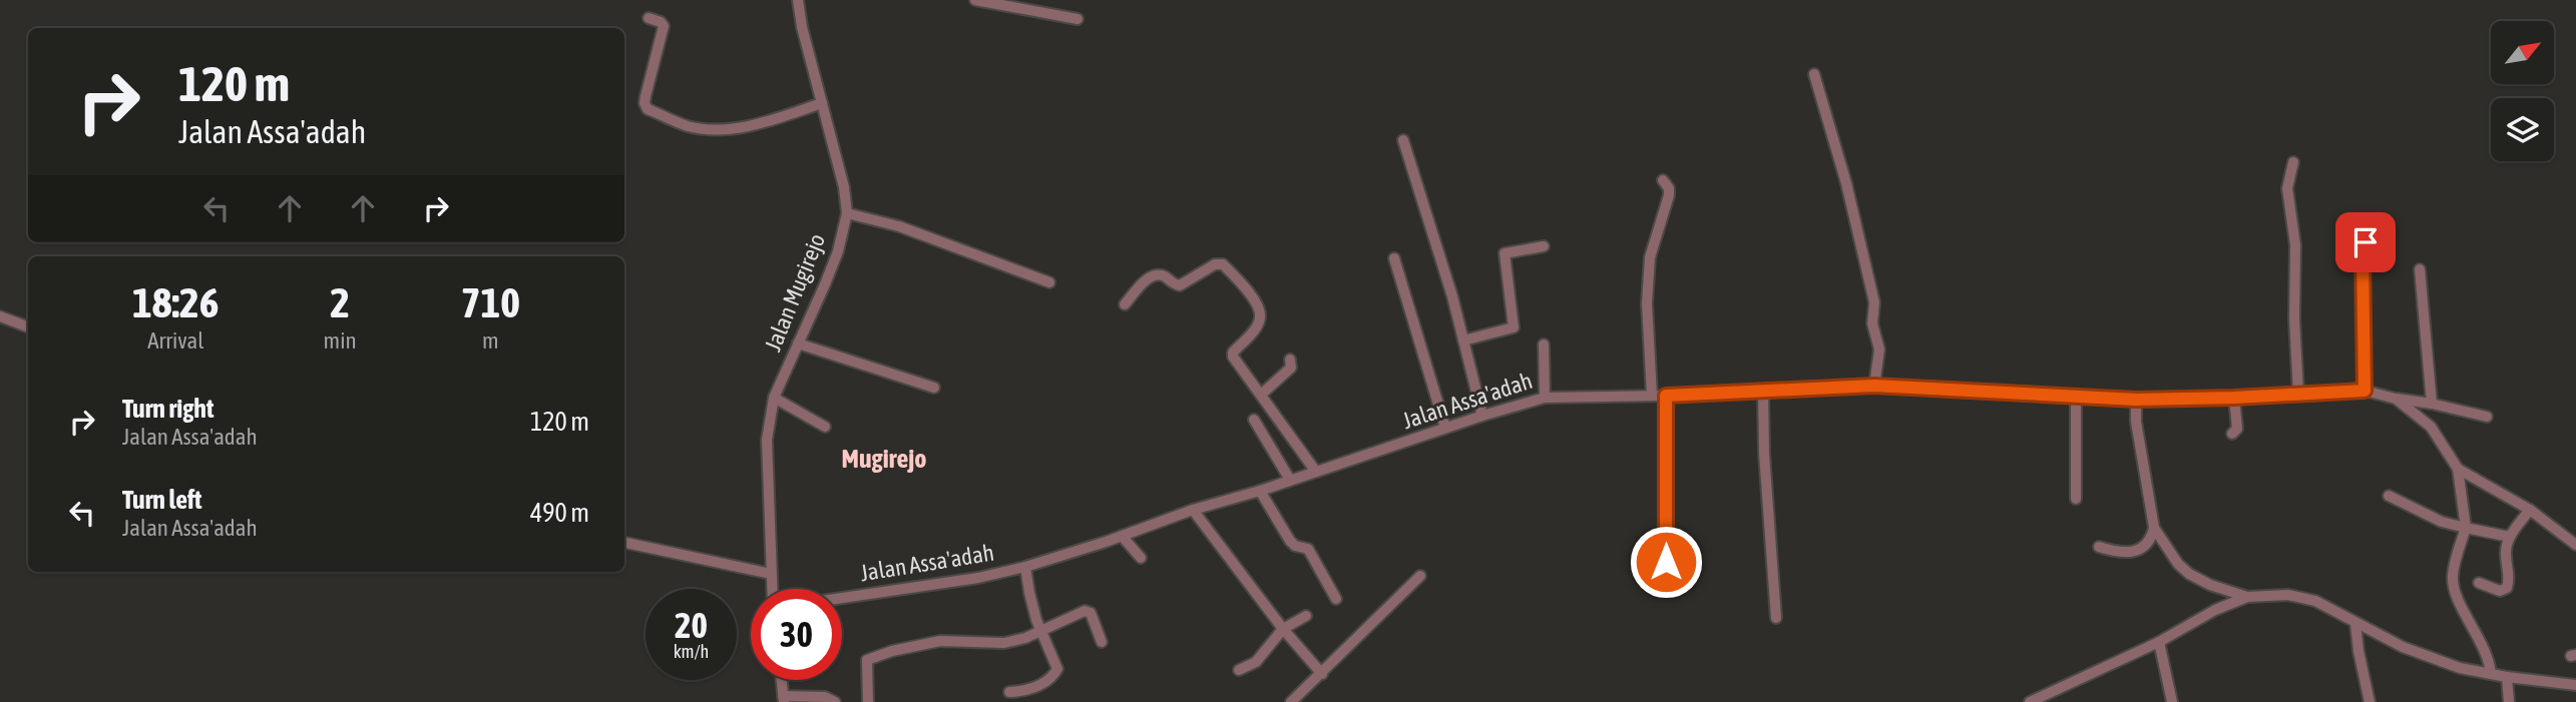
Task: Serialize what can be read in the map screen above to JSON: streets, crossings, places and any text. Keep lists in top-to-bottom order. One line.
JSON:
{"streets":{"street":["Jalan Mugirejo","Jalan Assa'adah"]},"districts":["Mugirejo"],"north":"top right","page":{"turn":["120 m","Jalan Assa'adah"],"eta":["18:26","Arrival","2","min","710","m"],"list":[{"name":"Turn right","note":"Jalan Assa'adah","value":"120 m"},{"name":"Turn left","note":"Jalan Assa'adah","value":"490 m"}],"speed":"20 km/h","limit":"30"}}
